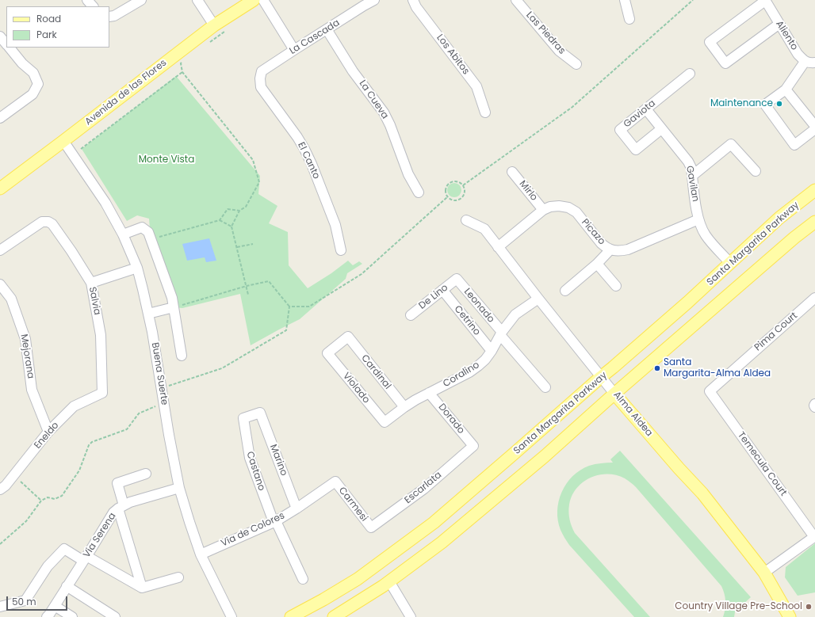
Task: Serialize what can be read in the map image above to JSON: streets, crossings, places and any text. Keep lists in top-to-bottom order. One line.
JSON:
{"streets":{"main road":["Avenida de las Flores","Santa Margarita Parkway","Alma Aldea"],"street":["Las Piedras","Aliento","La Cascada","Los Abitos","La Cueva","Gaviota","El Canto","Gavilan","Mirlo","Picazo","De Lino","Salvia","Leonado","Cetrino","Pima Court","Mejorana","Cardinal","Buena Suerte","Coralino","Violado","Dorado","Eneldo","Marino","Temecula Court","Castano","Escarlata","Carmesi","Via de Colores","Via Serena"]},"crossings":[["La Cascada","La Cueva"],["La Cascada","El Canto"],["Avenida de las Flores","Buena Suerte"],["Gaviota","Gavilan"],["Gavilan","Picazo"],["Gavilan","Santa Margarita Parkway"],["Mirlo","Picazo"],["Picazo","Alma Aldea"],["Santa Margarita Parkway","Alma Aldea"],["De Lino","Leonado"],["De Lino","Cetrino"],["Salvia","Eneldo"],["Leonado","Coralino"],["Cetrino","Coralino"],["Pima Court","Temecula Court"],["Mejorana","Eneldo"],["Cardinal","Coralino"],["Cardinal","Violado"],["Buena Suerte","Via de Colores"],["Buena Suerte","Via Serena"],["Coralino","Violado"],["Coralino","Alma Aldea"],["Coralino","Dorado"],["Dorado","Escarlata"],["Marino","Castano"],["Marino","Via de Colores"],["Castano","Via de Colores"],["Escarlata","Carmesi"],["Carmesi","Via de Colores"]],"parks":["Monte Vista"],"places":["Maintenance","Santa Margarita-Alma Aldea","Country Village Pre-School"],"legend":["Road","Park"],"scale_bar":"50 m"}
